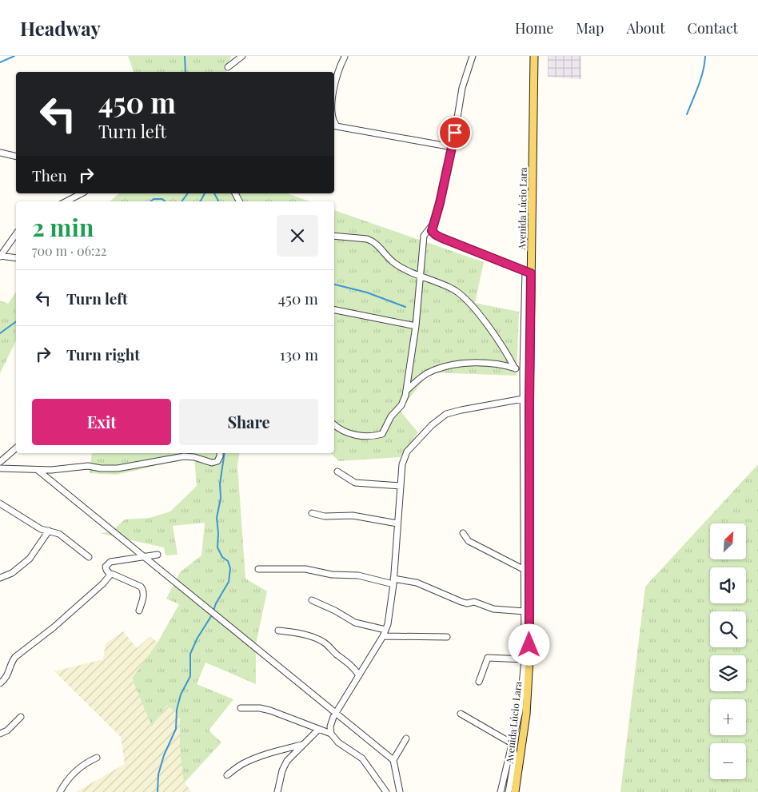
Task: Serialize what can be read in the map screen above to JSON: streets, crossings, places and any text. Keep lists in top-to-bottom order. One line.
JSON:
{"streets":{"main road":["Avenida Lúcio Lara"]},"north":"top right","page":{"header":"Headway","nav":["Home","Map","About","Contact"],"turn":["450 m","Turn left"],"then":"Then","heading":["2 min","700 m · 06:22"],"list":[{"name":"Turn left","value":"450 m"},{"name":"Turn right","value":"130 m"}],"buttons":["Exit","Share"],"map_buttons":["+","−"]}}
